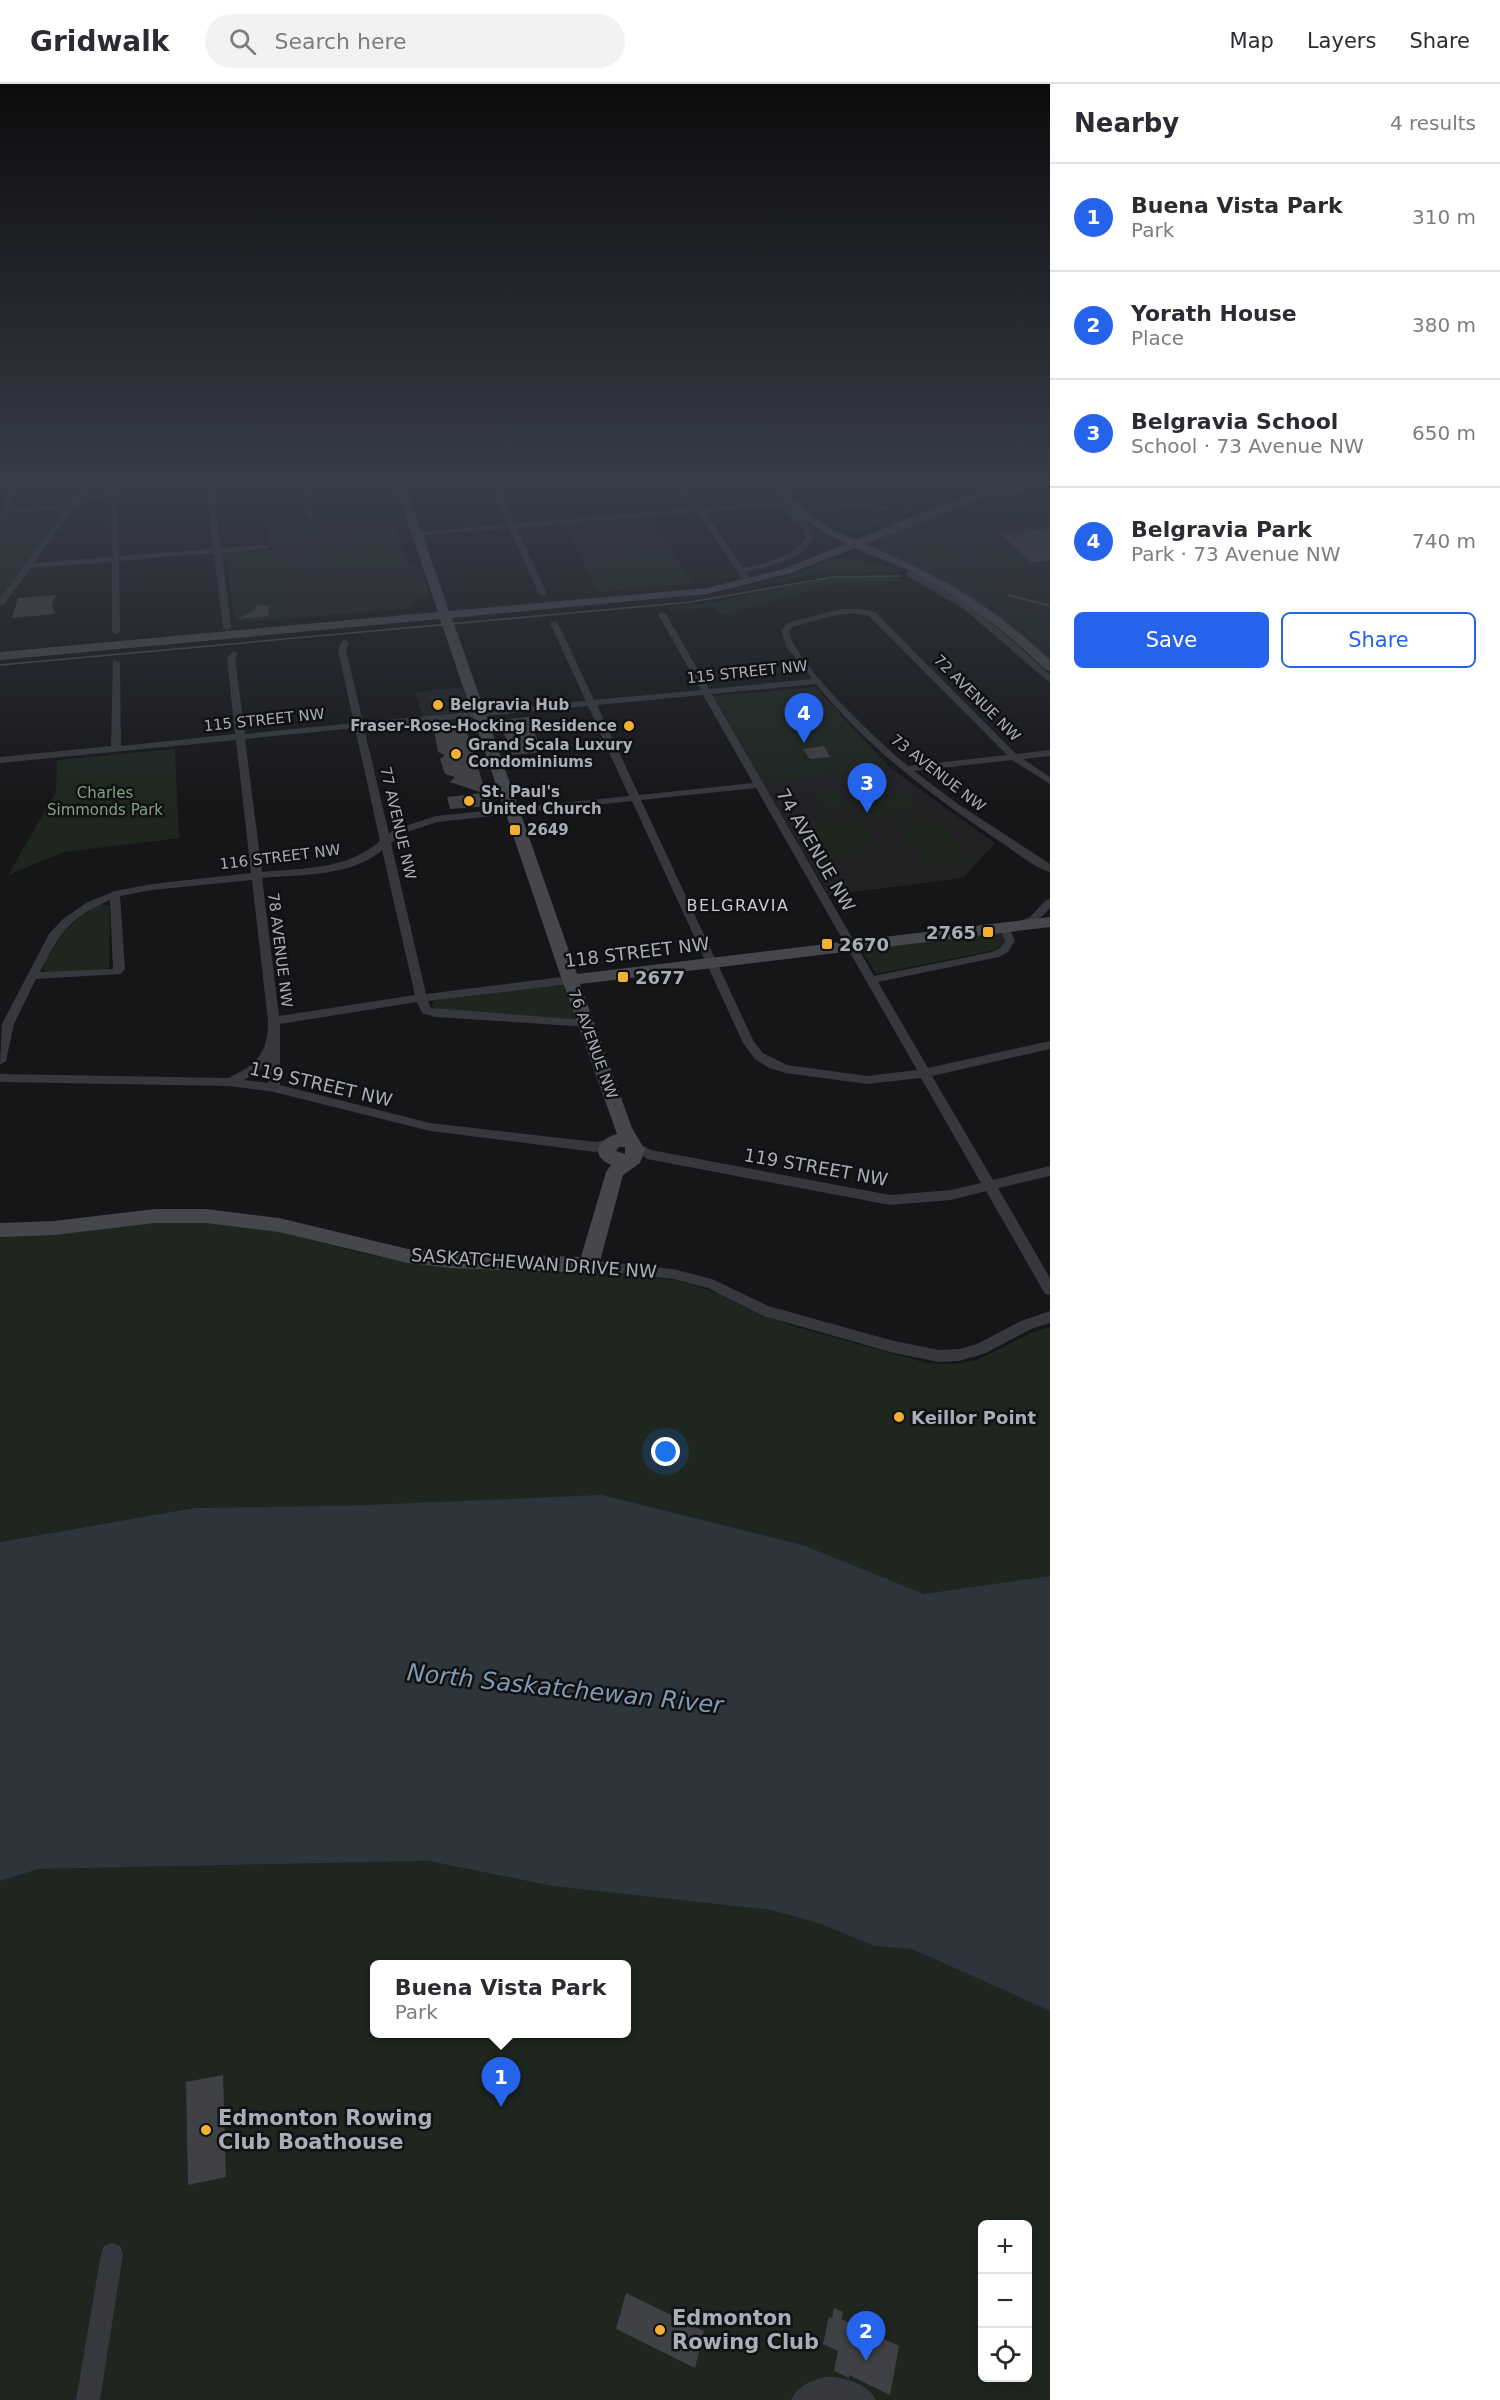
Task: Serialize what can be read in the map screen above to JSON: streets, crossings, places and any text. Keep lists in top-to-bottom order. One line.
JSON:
{"streets":{"main road":["118 STREET NW","76 AVENUE NW","SASKATCHEWAN DRIVE NW"],"street":["115 STREET NW","72 AVENUE NW","73 AVENUE NW","77 AVENUE NW","74 AVENUE NW","116 STREET NW","78 AVENUE NW","119 STREET NW"]},"crossings":[["115 STREET NW","73 AVENUE NW"],["115 STREET NW","77 AVENUE NW"],["115 STREET NW","74 AVENUE NW"],["115 STREET NW","78 AVENUE NW"],["115 STREET NW","76 AVENUE NW"],["72 AVENUE NW","73 AVENUE NW"],["77 AVENUE NW","116 STREET NW"],["77 AVENUE NW","118 STREET NW"],["77 AVENUE NW","76 AVENUE NW"],["74 AVENUE NW","116 STREET NW"],["74 AVENUE NW","118 STREET NW"],["74 AVENUE NW","119 STREET NW"],["116 STREET NW","78 AVENUE NW"],["116 STREET NW","76 AVENUE NW"],["78 AVENUE NW","118 STREET NW"],["78 AVENUE NW","119 STREET NW"],["118 STREET NW","76 AVENUE NW"],["76 AVENUE NW","119 STREET NW"]],"districts":["BELGRAVIA"],"water":["North Saskatchewan River"],"parks":["Charles Simmonds Park"],"places":{"other":["Belgravia Hub","Fraser-Rose-Hocking Residence","Grand Scala Luxury Condominiums","St. Paul's United Church","Keillor Point","Edmonton Rowing Club Boathouse","Edmonton Rowing Club"],"transit":["2649","2765","2670","2677"]},"page":{"header":"Gridwalk","search":"Search here","nav":["Map","Layers","Share"],"heading":["Nearby","4 results"],"list":[{"mark":"1","name":"Buena Vista Park","note":"Park","value":"310 m"},{"mark":"2","name":"Yorath House","note":"Place","value":"380 m"},{"mark":"3","name":"Belgravia School","note":"School · 73 Avenue NW","value":"650 m"},{"mark":"4","name":"Belgravia Park","note":"Park · 73 Avenue NW","value":"740 m"}],"buttons":["Save","Share"],"pins":["4","3","1","2"],"popup":["Buena Vista Park","Park"],"map_buttons":["+","−"]}}
